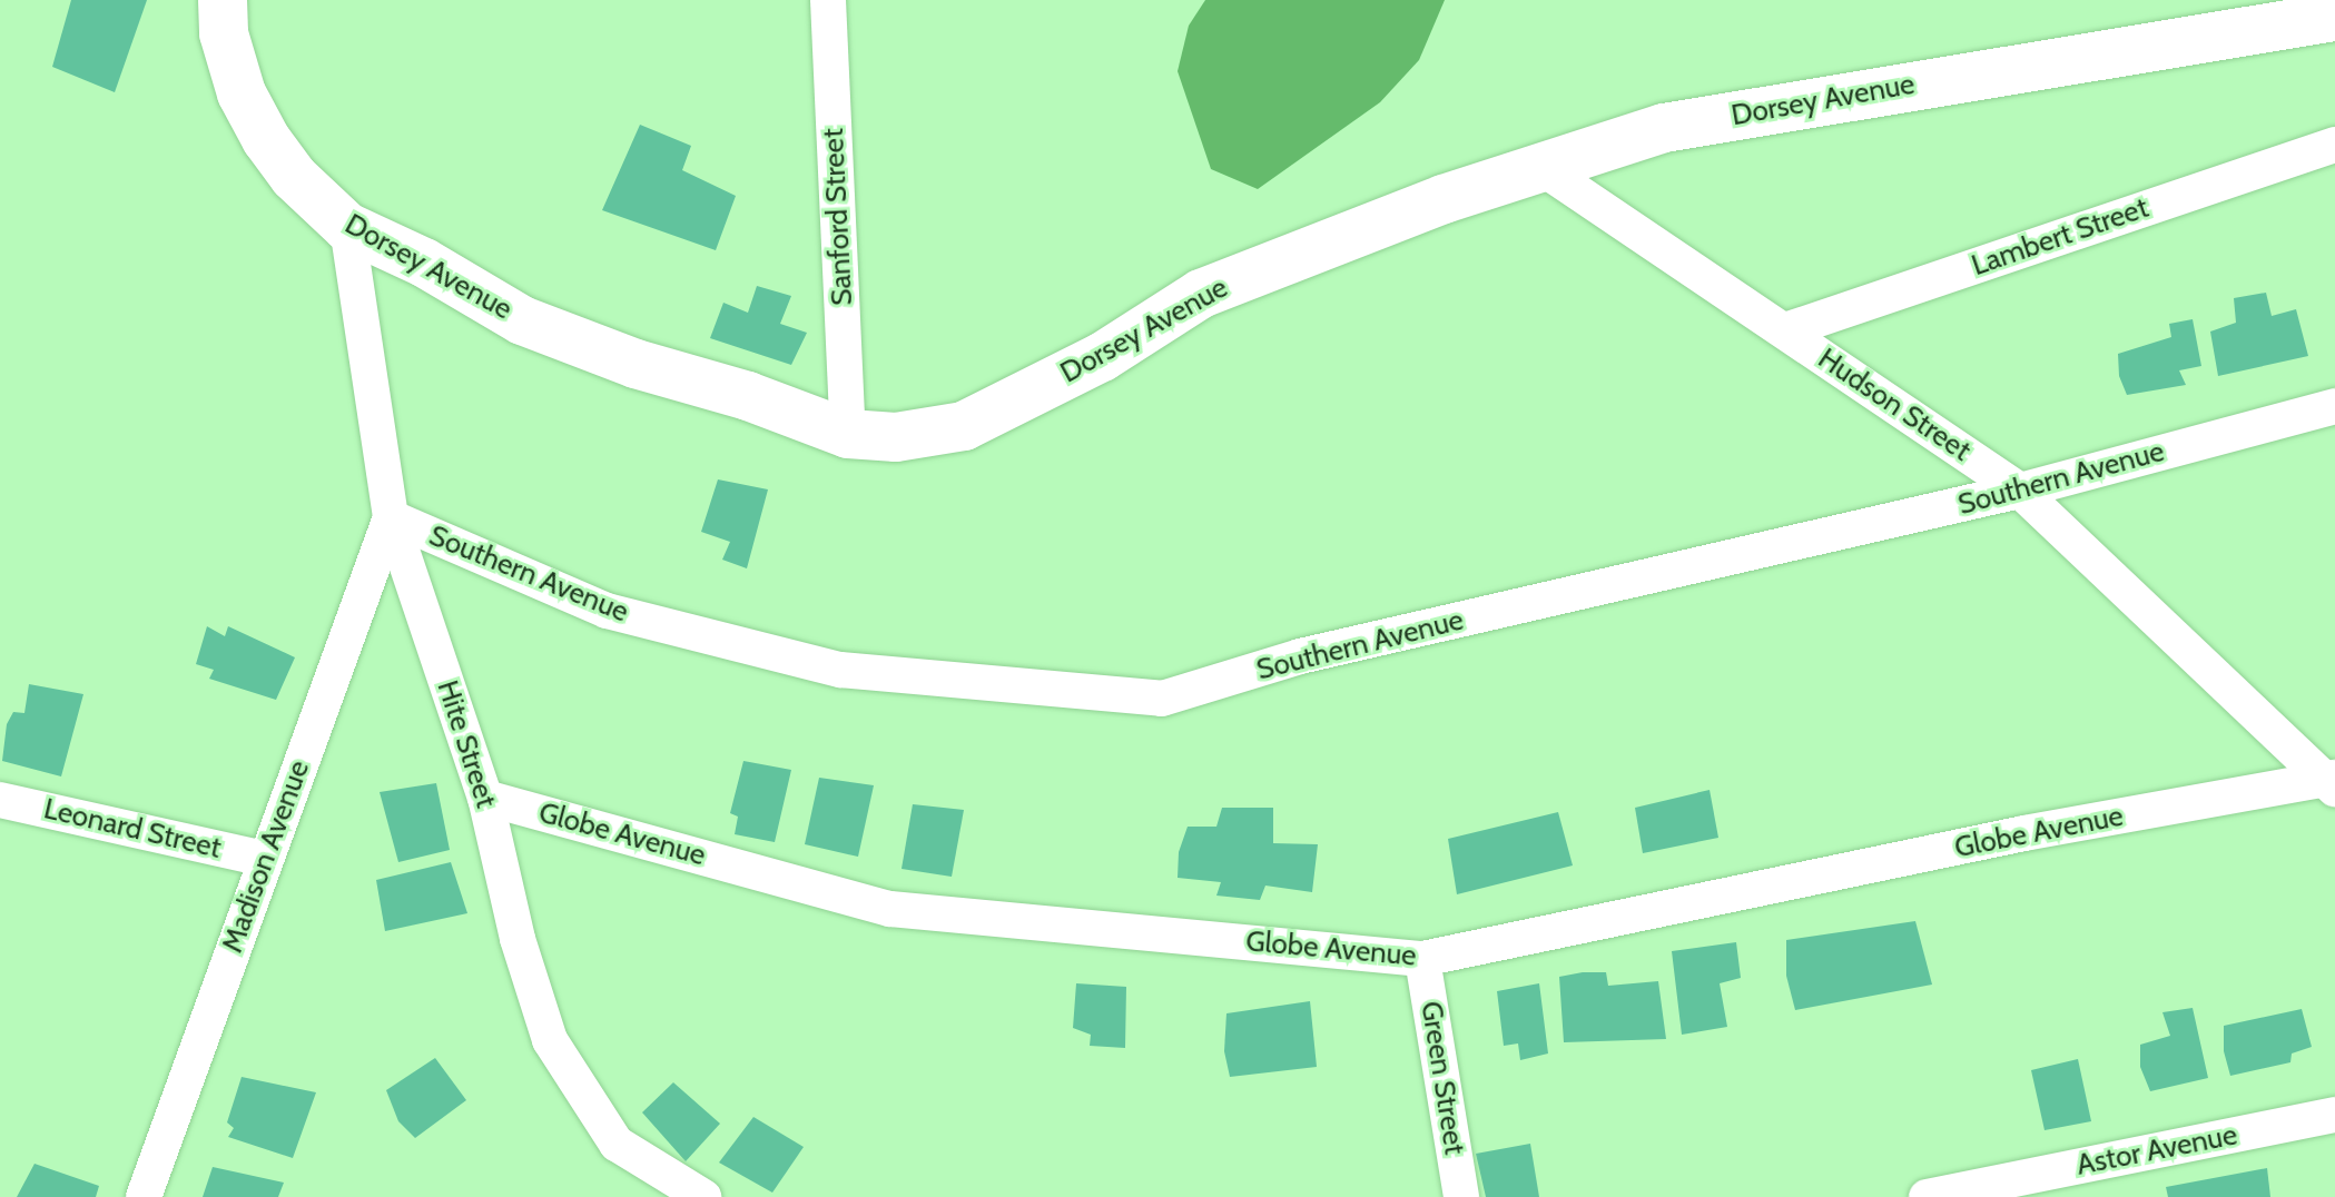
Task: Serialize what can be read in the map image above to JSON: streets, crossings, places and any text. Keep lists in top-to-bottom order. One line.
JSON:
{"streets":{"street":["Dorsey Avenue","Sanford Street","Lambert Street","Hudson Street","Southern Avenue","Hite Street","Leonard Street","Globe Avenue","Madison Avenue","Green Street","Astor Avenue"]},"crossings":[["Dorsey Avenue","Sanford Street"],["Dorsey Avenue","Hudson Street"],["Dorsey Avenue","Hite Street"],["Lambert Street","Hudson Street"],["Hudson Street","Southern Avenue"],["Hudson Street","Globe Avenue"],["Southern Avenue","Hite Street"],["Southern Avenue","Madison Avenue"],["Hite Street","Globe Avenue"],["Hite Street","Madison Avenue"],["Leonard Street","Madison Avenue"],["Globe Avenue","Green Street"]]}
